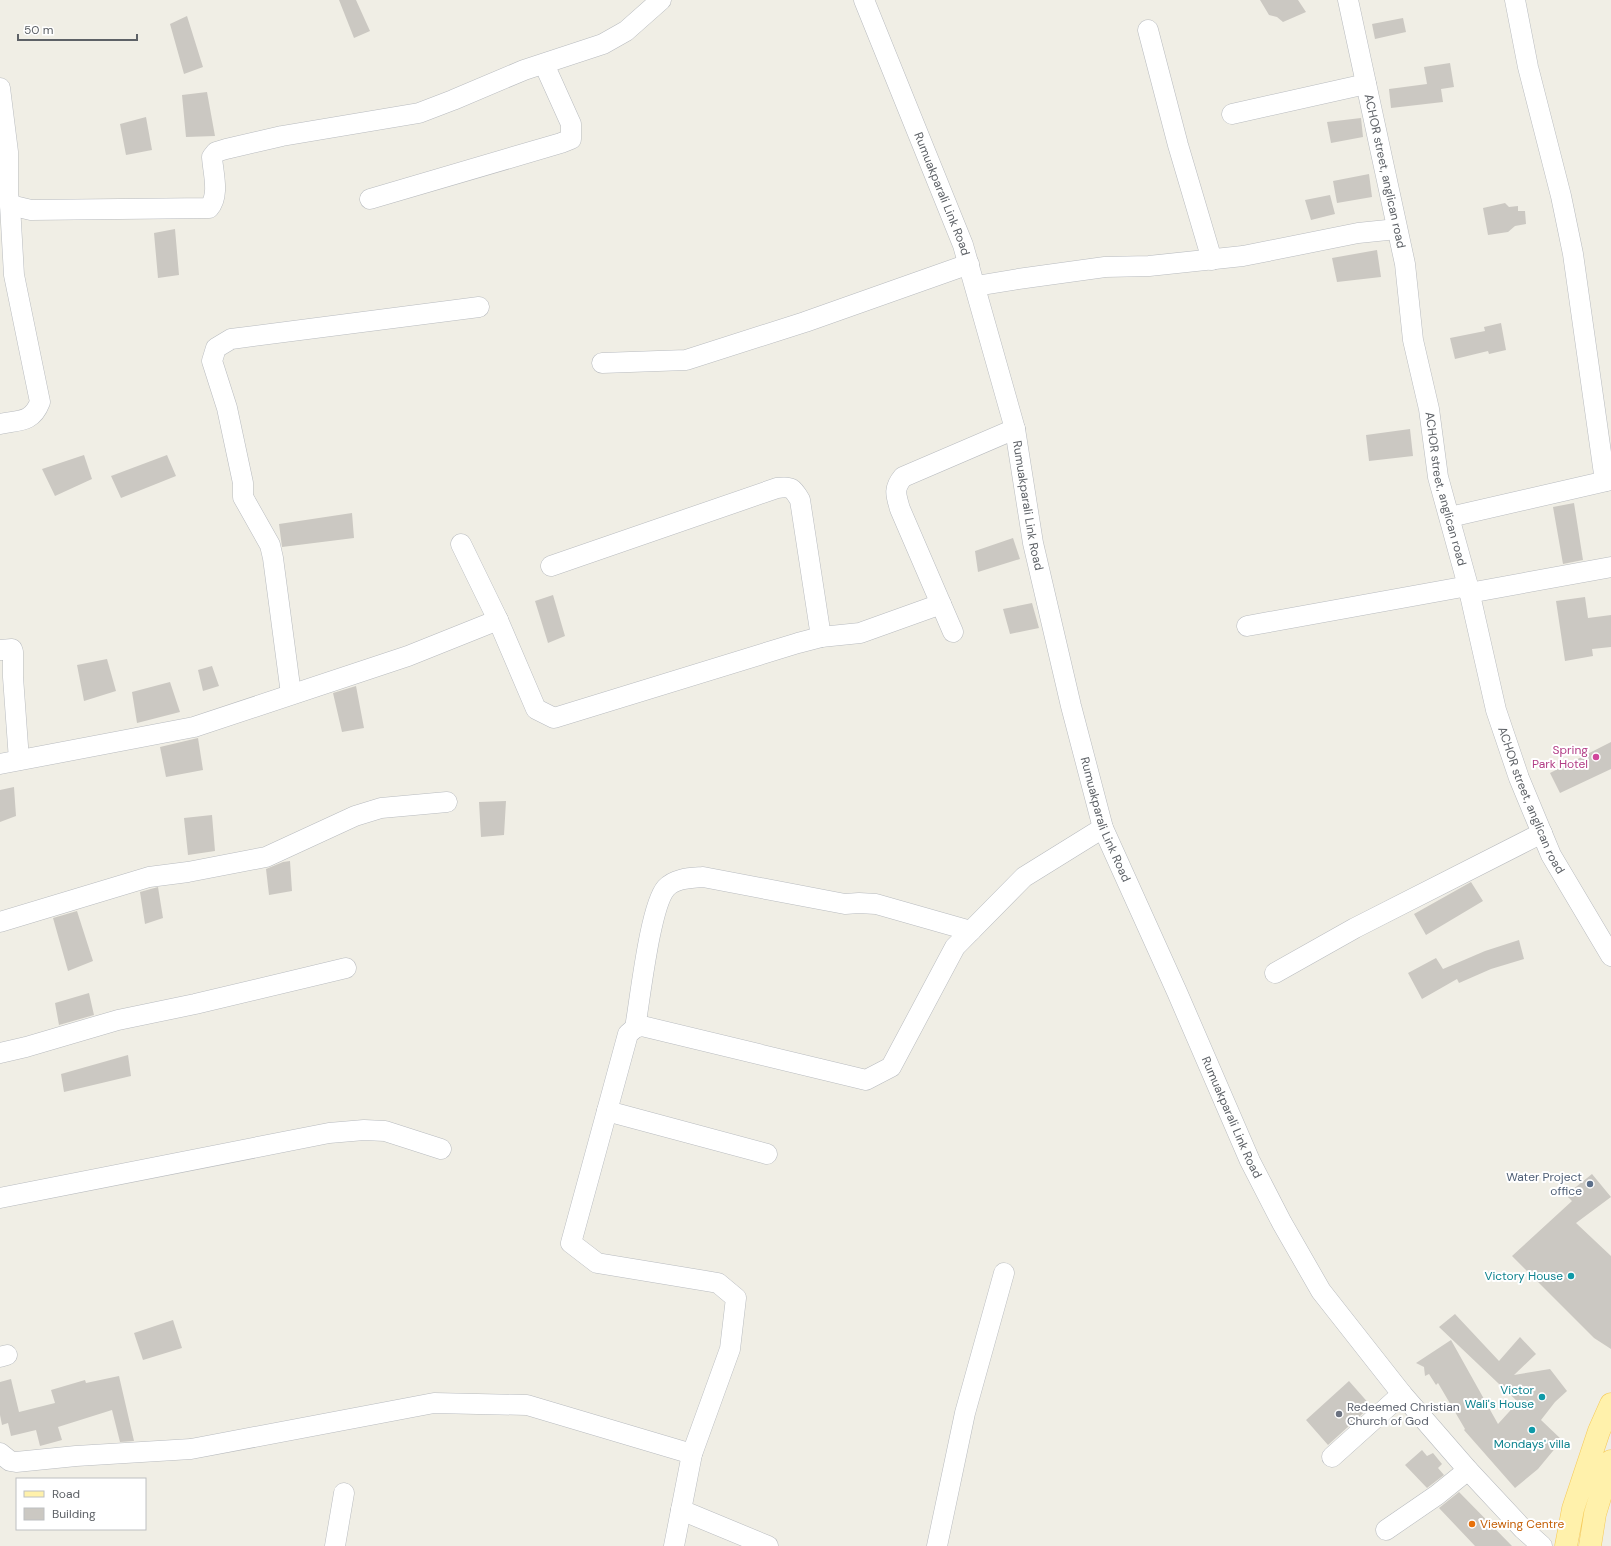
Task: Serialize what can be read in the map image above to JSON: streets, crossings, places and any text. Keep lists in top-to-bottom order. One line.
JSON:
{"streets":{"street":["ACHOR street, anglican road","Rumuakparali Link Road"]},"places":["Spring Park Hotel","Water Project office","Victory House","Victor Wali's House","Redeemed Christian Church of God","Mondays' villa","Viewing Centre"],"legend":["Road","Building"],"scale_bar":"50 m"}
